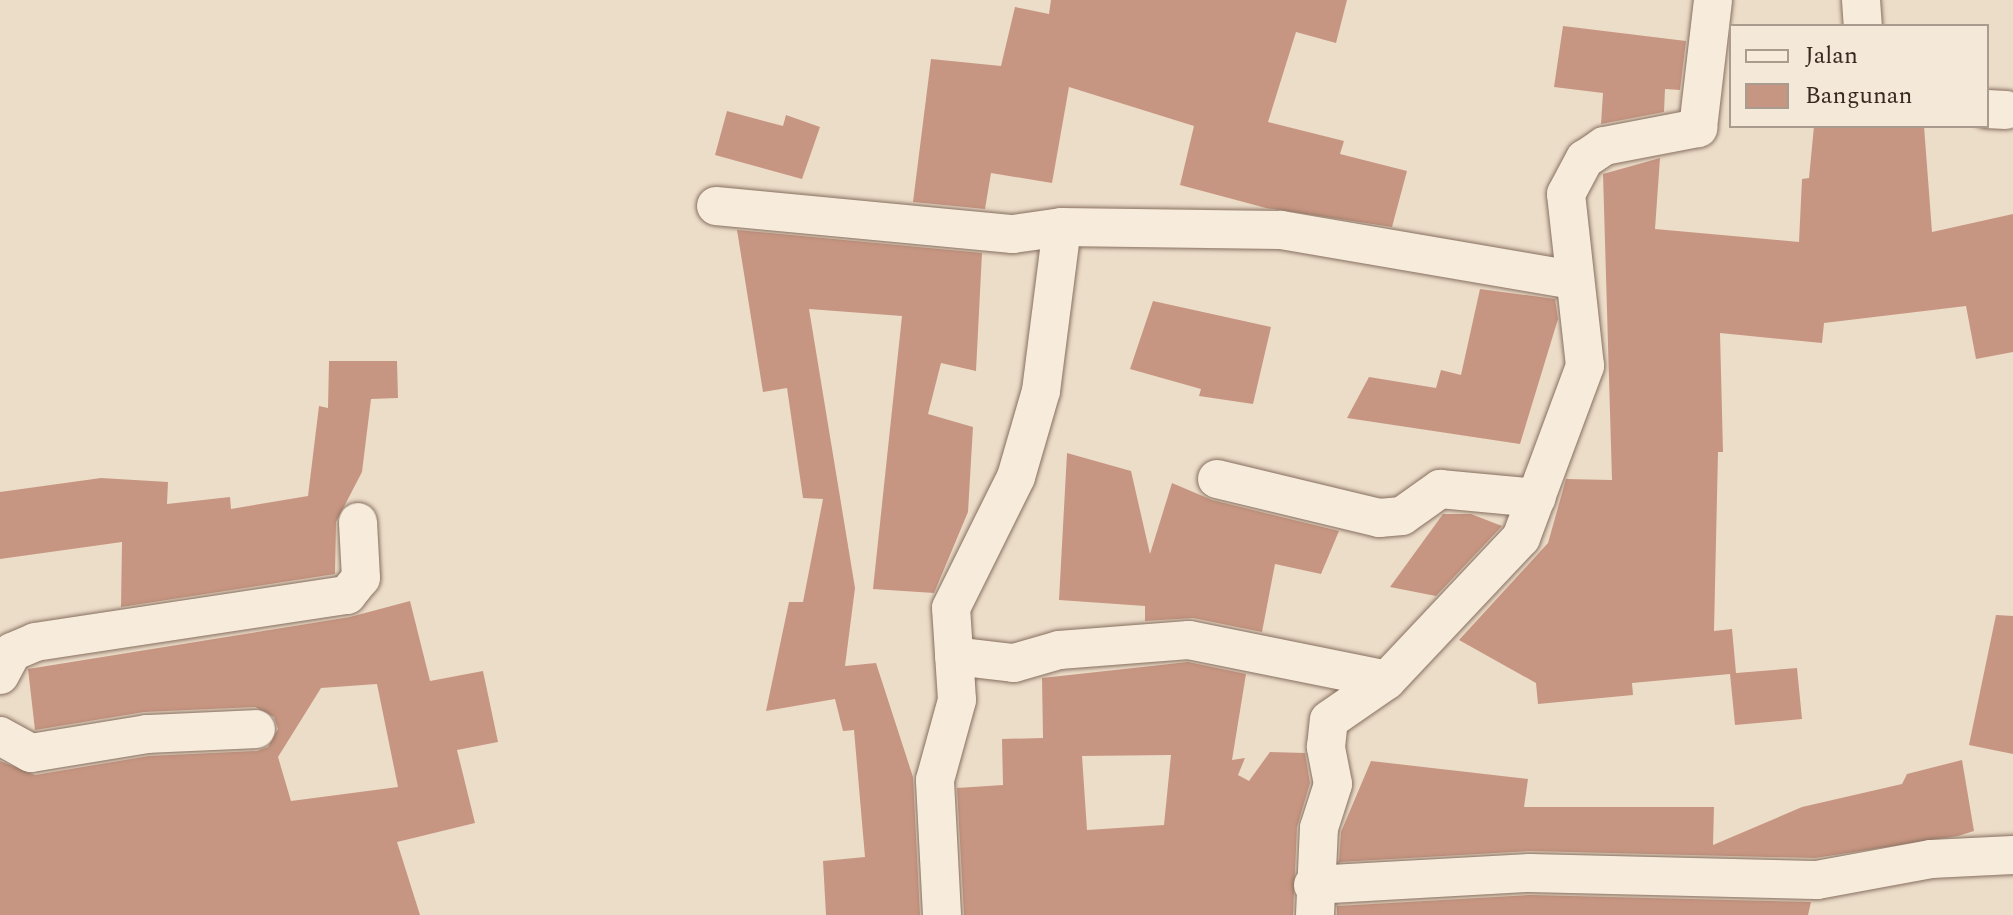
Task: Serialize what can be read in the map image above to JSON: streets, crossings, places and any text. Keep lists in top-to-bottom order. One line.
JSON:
{"legend":["Jalan","Bangunan"]}
